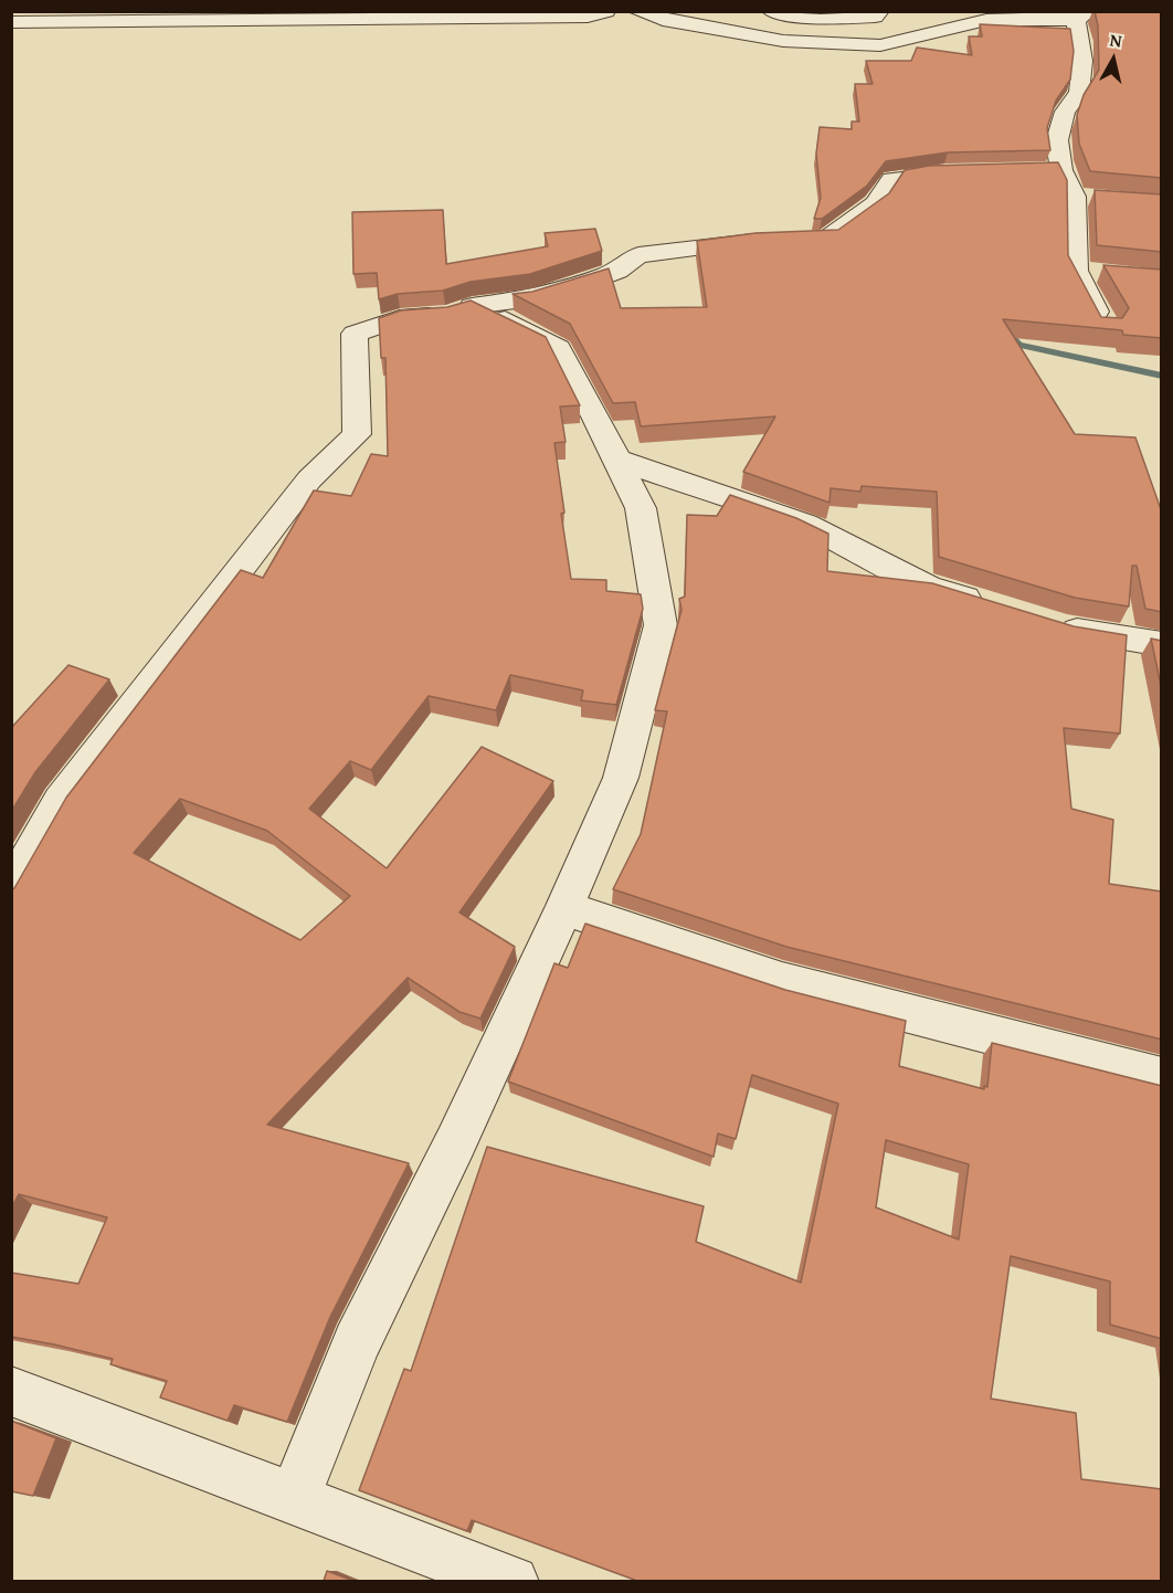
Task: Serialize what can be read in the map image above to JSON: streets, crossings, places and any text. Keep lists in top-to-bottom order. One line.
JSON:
{"north":"top"}
